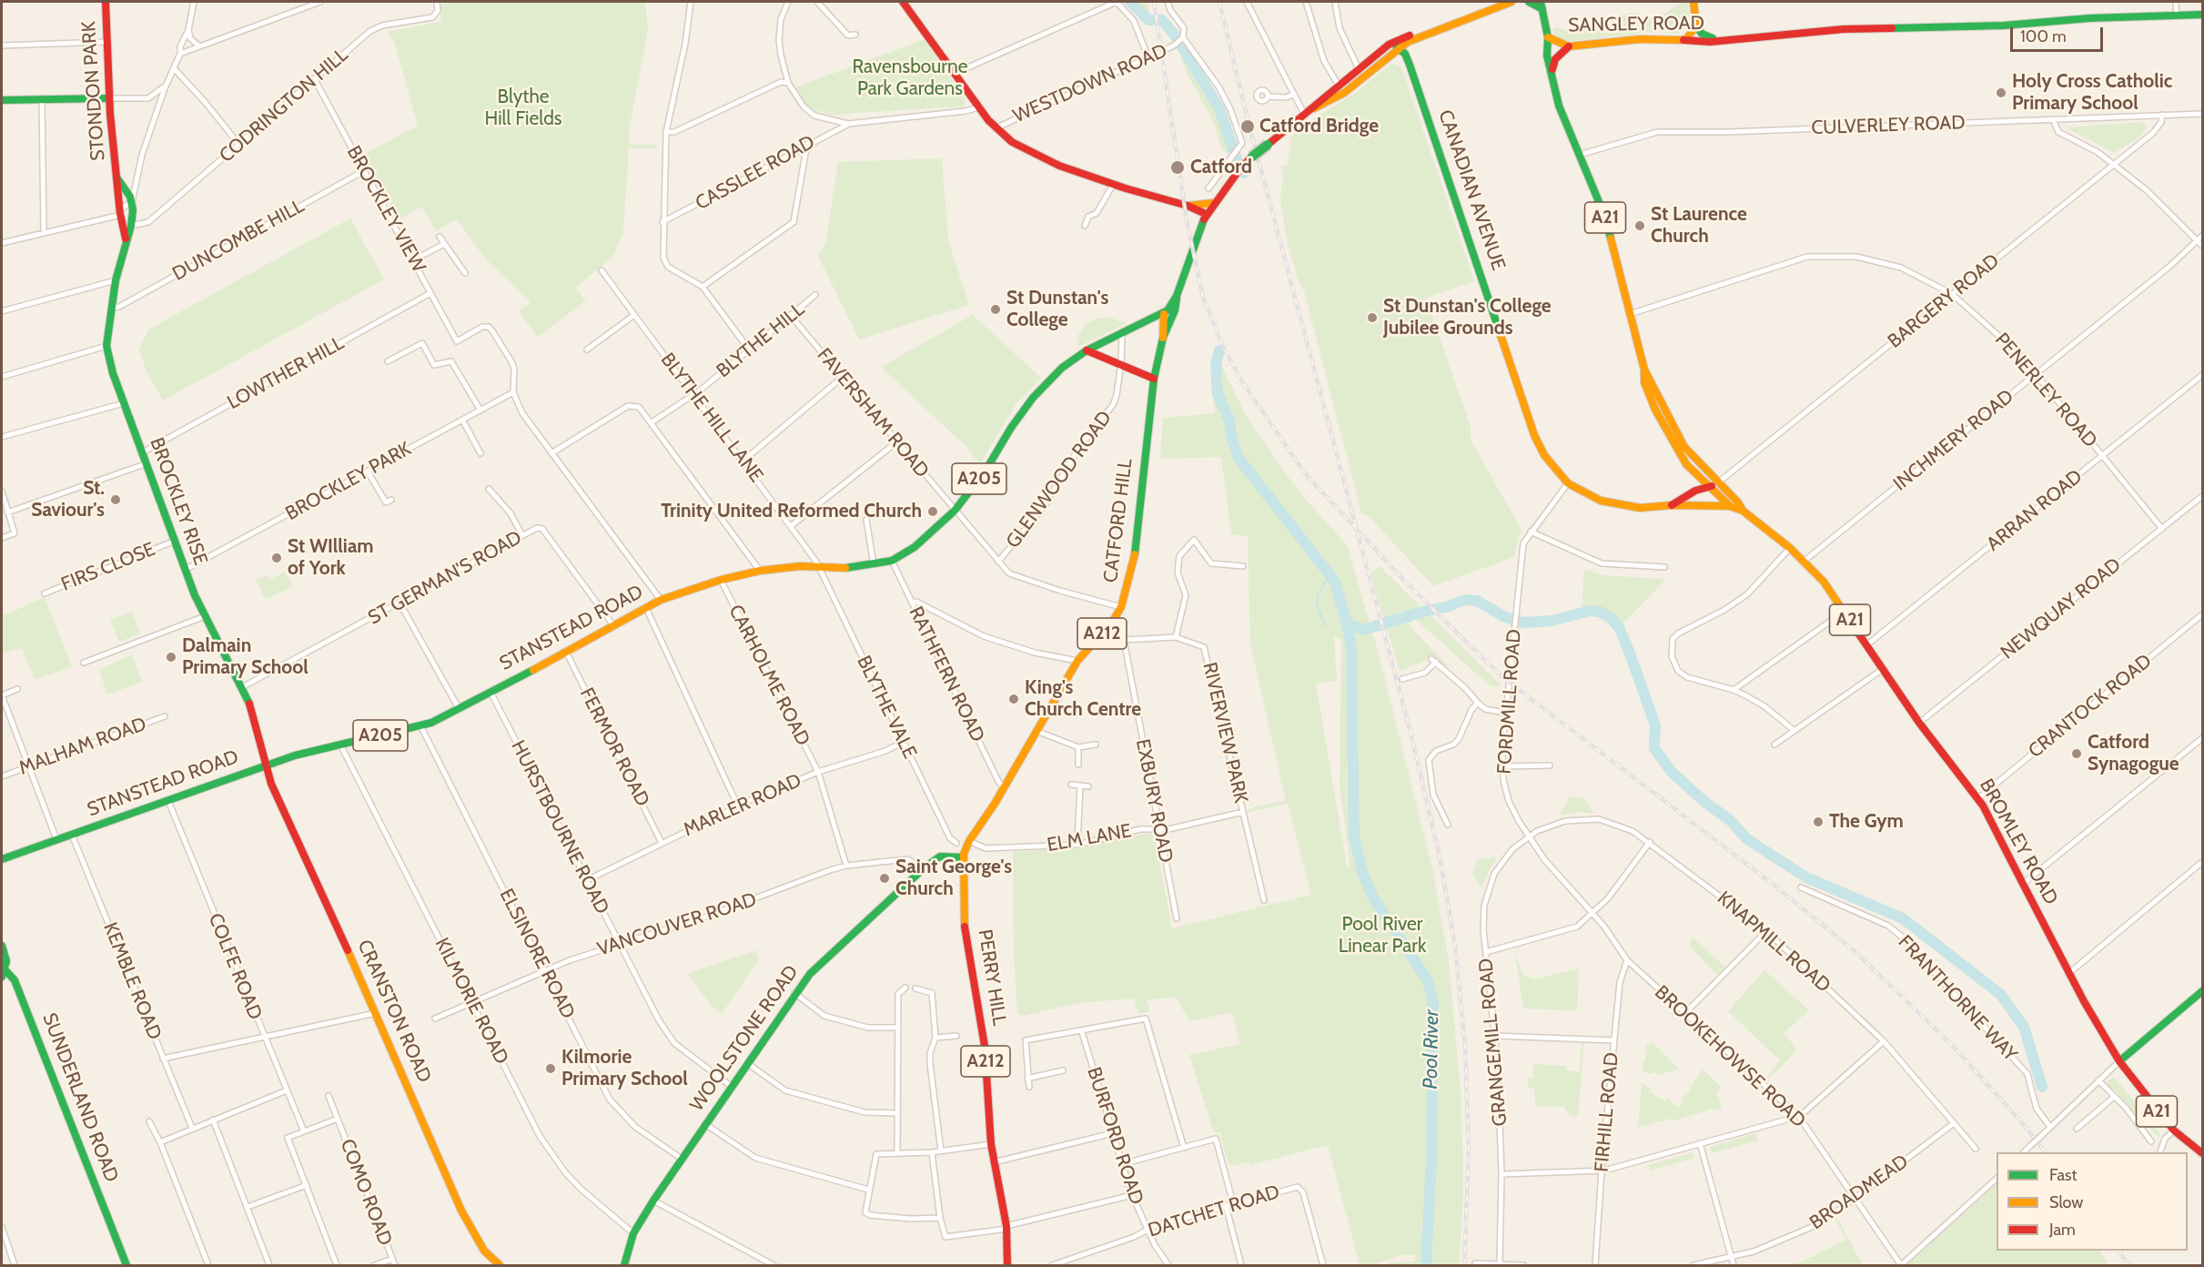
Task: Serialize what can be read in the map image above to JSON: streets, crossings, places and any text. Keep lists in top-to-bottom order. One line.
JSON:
{"streets":{"main road":["SANGLEY ROAD","STONDON PARK","CANADIAN AVENUE","A21","A205","BROCKLEY RISE","CATFORD HILL","STANSTEAD ROAD","A212","BROMLEY ROAD","PERRY HILL","CRANSTON ROAD","WOOLSTONE ROAD","SUNDERLAND ROAD"],"street":["WESTDOWN ROAD","CODRINGTON HILL","CULVERLEY ROAD","CASSLEE ROAD","BROCKLEY VIEW","DUNCOMBE HILL","BARGERY ROAD","BLYTHE HILL","LOWTHER HILL","PENERLEY ROAD","FAVERSHAM ROAD","BLYTHE HILL LANE","INCHMERY ROAD","GLENWOOD ROAD","BROCKLEY PARK","ARRAN ROAD","FIRS CLOSE","ST GERMAN'S ROAD","NEWQUAY ROAD","RATHFERN ROAD","CARHOLME ROAD","FORDMILL ROAD","CRANTOCK ROAD","BLYTHE VALE","RIVERVIEW PARK","MALHAM ROAD","FERMOR ROAD","EXBURY ROAD","MARLER ROAD","HURSTBOURNE ROAD","ELM LANE","VANCOUVER ROAD","KNAPMILL ROAD","ELSINORE ROAD","COLFE ROAD","KEMBLE ROAD","FRANTHORNE WAY","KILMORIE ROAD","GRANGEMILL ROAD","BROOKEHOWSE ROAD","FIRHILL ROAD","BURFORD ROAD","COMO ROAD","BROADMEAD","DATCHET ROAD"]},"crossings":[["SANGLEY ROAD","BROMLEY ROAD"],["STONDON PARK","CODRINGTON HILL"],["STONDON PARK","BROCKLEY RISE"],["CODRINGTON HILL","BROCKLEY VIEW"],["CULVERLEY ROAD","BARGERY ROAD"],["CULVERLEY ROAD","BROMLEY ROAD"],["CANADIAN AVENUE","BARGERY ROAD"],["CANADIAN AVENUE","FORDMILL ROAD"],["CANADIAN AVENUE","BROMLEY ROAD"],["BROCKLEY VIEW","DUNCOMBE HILL"],["BROCKLEY VIEW","LOWTHER HILL"],["BROCKLEY VIEW","BROCKLEY PARK"],["DUNCOMBE HILL","BROCKLEY RISE"],["BARGERY ROAD","PENERLEY ROAD"],["BARGERY ROAD","BROMLEY ROAD"],["BLYTHE HILL","FAVERSHAM ROAD"],["BLYTHE HILL","BLYTHE HILL LANE"],["LOWTHER HILL","BROCKLEY RISE"],["PENERLEY ROAD","INCHMERY ROAD"],["PENERLEY ROAD","ARRAN ROAD"],["PENERLEY ROAD","NEWQUAY ROAD"],["PENERLEY ROAD","BROMLEY ROAD"],["FAVERSHAM ROAD","GLENWOOD ROAD"],["FAVERSHAM ROAD","CATFORD HILL"],["FAVERSHAM ROAD","STANSTEAD ROAD"],["BLYTHE HILL LANE","STANSTEAD ROAD"],["BLYTHE HILL LANE","BLYTHE VALE"],["INCHMERY ROAD","BROMLEY ROAD"],["GLENWOOD ROAD","STANSTEAD ROAD"],["BROCKLEY PARK","BROCKLEY RISE"],["BROCKLEY RISE","FIRS CLOSE"],["BROCKLEY RISE","ST GERMAN'S ROAD"],["BROCKLEY RISE","STANSTEAD ROAD"],["BROCKLEY RISE","CRANSTON ROAD"],["ARRAN ROAD","BROMLEY ROAD"],["CATFORD HILL","STANSTEAD ROAD"],["CATFORD HILL","RATHFERN ROAD"],["CATFORD HILL","EXBURY ROAD"],["CATFORD HILL","ELM LANE"],["CATFORD HILL","PERRY HILL"],["CATFORD HILL","WOOLSTONE ROAD"],["ST GERMAN'S ROAD","STANSTEAD ROAD"],["NEWQUAY ROAD","BROMLEY ROAD"],["STANSTEAD ROAD","RATHFERN ROAD"],["STANSTEAD ROAD","CARHOLME ROAD"],["STANSTEAD ROAD","BLYTHE VALE"],["STANSTEAD ROAD","FERMOR ROAD"],["STANSTEAD ROAD","HURSTBOURNE ROAD"],["STANSTEAD ROAD","ELSINORE ROAD"],["STANSTEAD ROAD","COLFE ROAD"],["STANSTEAD ROAD","KEMBLE ROAD"],["STANSTEAD ROAD","KILMORIE ROAD"],["STANSTEAD ROAD","CRANSTON ROAD"],["CARHOLME ROAD","MARLER ROAD"],["CARHOLME ROAD","VANCOUVER ROAD"],["FORDMILL ROAD","KNAPMILL ROAD"],["FORDMILL ROAD","GRANGEMILL ROAD"],["FORDMILL ROAD","BROOKEHOWSE ROAD"],["FORDMILL ROAD","FIRHILL ROAD"],["CRANTOCK ROAD","BROMLEY ROAD"],["BLYTHE VALE","MARLER ROAD"],["RIVERVIEW PARK","EXBURY ROAD"],["RIVERVIEW PARK","ELM LANE"],["FERMOR ROAD","MARLER ROAD"],["EXBURY ROAD","ELM LANE"],["MARLER ROAD","HURSTBOURNE ROAD"],["HURSTBOURNE ROAD","VANCOUVER ROAD"],["HURSTBOURNE ROAD","WOOLSTONE ROAD"],["VANCOUVER ROAD","ELSINORE ROAD"],["VANCOUVER ROAD","KILMORIE ROAD"],["VANCOUVER ROAD","WOOLSTONE ROAD"],["KNAPMILL ROAD","GRANGEMILL ROAD"],["KNAPMILL ROAD","BROADMEAD"],["ELSINORE ROAD","WOOLSTONE ROAD"],["COLFE ROAD","COMO ROAD"],["PERRY HILL","WOOLSTONE ROAD"],["KILMORIE ROAD","WOOLSTONE ROAD"],["BROOKEHOWSE ROAD","FIRHILL ROAD"],["BROOKEHOWSE ROAD","BROADMEAD"],["BURFORD ROAD","DATCHET ROAD"]],"water":["Pool River"],"parks":["Ravensbourne Park Gardens","Blythe Hill Fields","Pool River Linear Park"],"places":["Holy Cross Catholic Primary School","Catford Bridge","Catford","St Laurence Church","St Dunstan's College","St Dunstan's College Jubilee Grounds","St. Saviour's","Trinity United Reformed Church","St WIlliam of York","Dalmain Primary School","King's Church Centre","Catford Synagogue","The Gym","Saint George's Church","Kilmorie Primary School"],"legend":["Fast","Slow","Jam"],"scale_bar":"100 m"}
